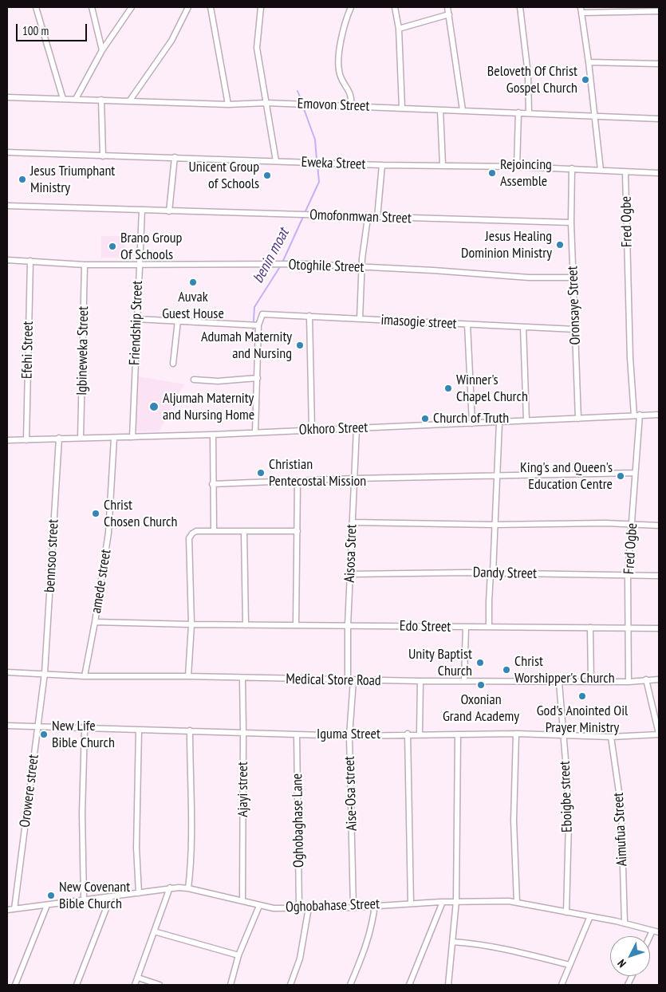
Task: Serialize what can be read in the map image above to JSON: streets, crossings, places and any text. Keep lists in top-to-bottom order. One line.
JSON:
{"streets":{"street":["Emovon Street","Eweka Street","Omofonmwan Street","Fred Ogbe","Otoghile Street","Oronsaye Street","imasogie street","Friendship Street","Efehi Street","Igbineweka Street","Okhoro Street","Aisosa Stret","bennsoo street","Dandy Street","amede street","Edo Street","Medical Store Road","Iguma Street","Ajayi street","Orowere street","Aise-Osa street","Eboigbe street","Oghobaghase Lane","Aimufua Street","Oghobahase Street"]},"crossings":[["Eweka Street","Fred Ogbe"],["Eweka Street","Oronsaye Street"],["Omofonmwan Street","Oronsaye Street"],["Omofonmwan Street","Friendship Street"],["Fred Ogbe","Okhoro Street"],["Fred Ogbe","Dandy Street"],["Fred Ogbe","Edo Street"],["Fred Ogbe","Medical Store Road"],["Otoghile Street","Oronsaye Street"],["Otoghile Street","Friendship Street"],["Otoghile Street","Efehi Street"],["Otoghile Street","Igbineweka Street"],["Oronsaye Street","imasogie street"],["Oronsaye Street","Okhoro Street"],["Friendship Street","Okhoro Street"],["Efehi Street","Okhoro Street"],["Igbineweka Street","Okhoro Street"],["Okhoro Street","Aisosa Stret"],["Okhoro Street","bennsoo street"],["Okhoro Street","amede street"],["Aisosa Stret","Dandy Street"],["Aisosa Stret","Edo Street"],["Aisosa Stret","Medical Store Road"],["Aisosa Stret","Aise-Osa street"],["bennsoo street","Medical Store Road"],["bennsoo street","Orowere street"],["amede street","Edo Street"],["amede street","Medical Store Road"],["Medical Store Road","Ajayi street"],["Medical Store Road","Orowere street"],["Medical Store Road","Aise-Osa street"],["Medical Store Road","Eboigbe street"],["Iguma Street","Ajayi street"],["Iguma Street","Orowere street"],["Iguma Street","Aise-Osa street"],["Iguma Street","Eboigbe street"],["Iguma Street","Oghobaghase Lane"],["Iguma Street","Aimufua Street"],["Ajayi street","Oghobahase Street"],["Orowere street","Oghobahase Street"],["Aise-Osa street","Oghobahase Street"],["Eboigbe street","Oghobahase Street"],["Oghobaghase Lane","Oghobahase Street"],["Aimufua Street","Oghobahase Street"]],"water":["benin moat"],"places":["Beloveth Of Christ Gospel Church","Rejoincing Assemble","Unicent Group of Schools","Jesus Triumphant Ministry","Jesus Healing Dominion Ministry","Brano Group Of Schools","Auvak Guest House","Adumah Maternity and Nursing","Winner's Chapel Church","Aljumah Maternity and Nursing Home","Church of Truth","Christian Pentecostal Mission","King's and Queen's Education Centre","Christ Chosen Church","Unity Baptist Church","Christ Worshipper's Church","Oxonian Grand Academy","God's Anointed Oil Prayer Ministry","New Life Bible Church","New Covenant Bible Church"],"scale_bar":"100 m","north":"bottom left"}
